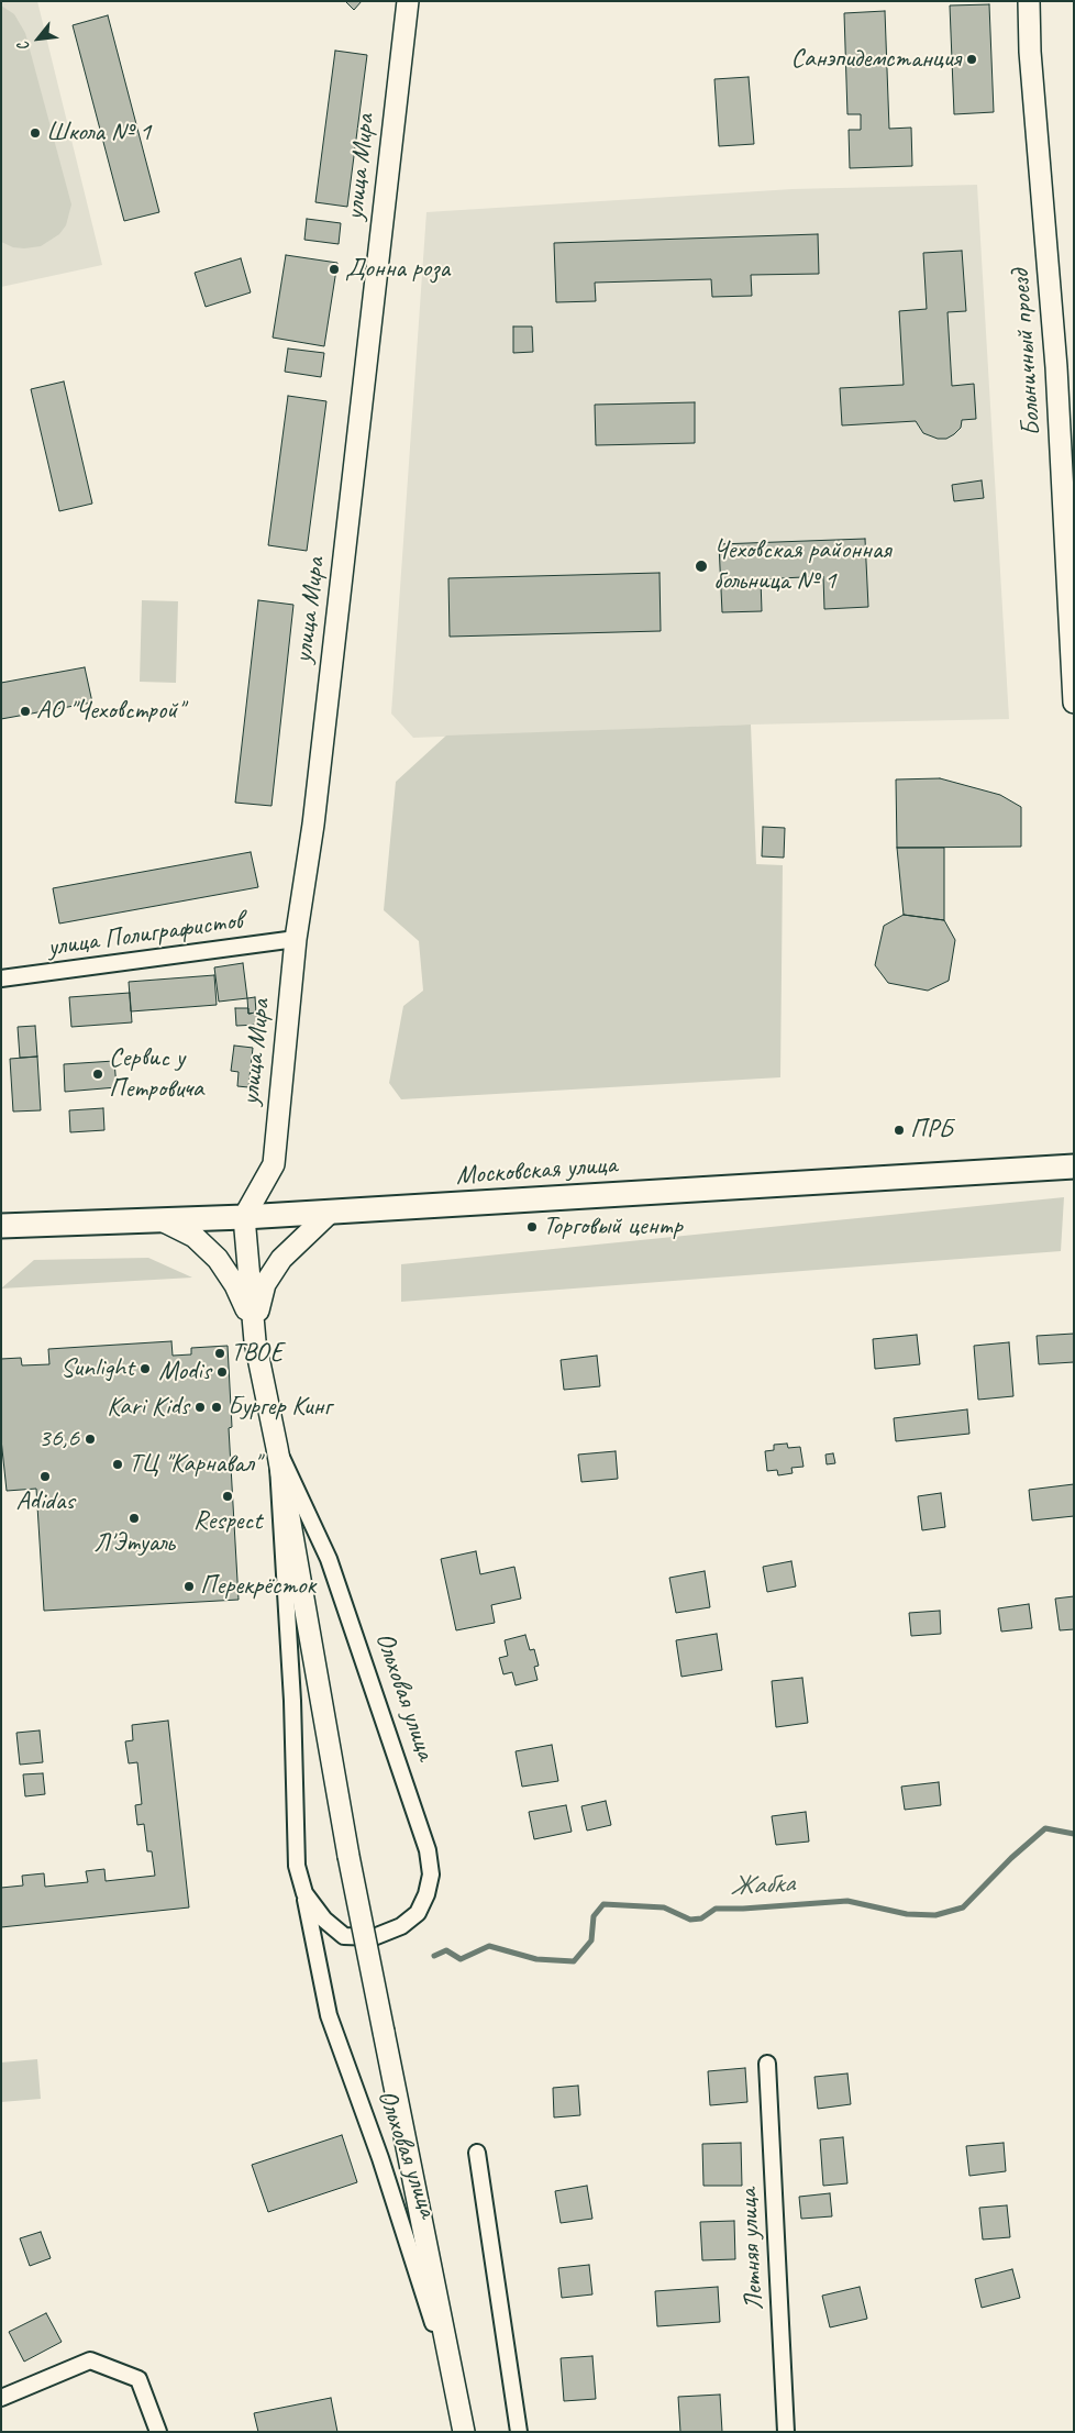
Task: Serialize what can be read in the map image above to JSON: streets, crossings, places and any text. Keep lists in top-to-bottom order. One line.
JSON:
{"streets":{"main road":["Московская улица"],"street":["улица Мира","Больничный проезд","улица Полиграфистов","Ольховая улица","Летняя улица"]},"crossings":[["улица Мира","улица Полиграфистов"],["улица Мира","Московская улица"],["улица Мира","Ольховая улица"],["Московская улица","Ольховая улица"]],"water":["Жабка"],"places":["Санэпидемстанция","Школа № 1","Донна роза","Чеховская районная больница № 1","АО \"Чеховстрой\"","Сервис у Петровича","ПРБ","Торговый центр","ТВОЕ","Sunlight","Modis","Kari Kids","Бургер Кинг","36,6","ТЦ \"Карнавал\"","Adidas","Respect","Л'Этуаль","Перекрёсток"],"north":"bottom left"}
